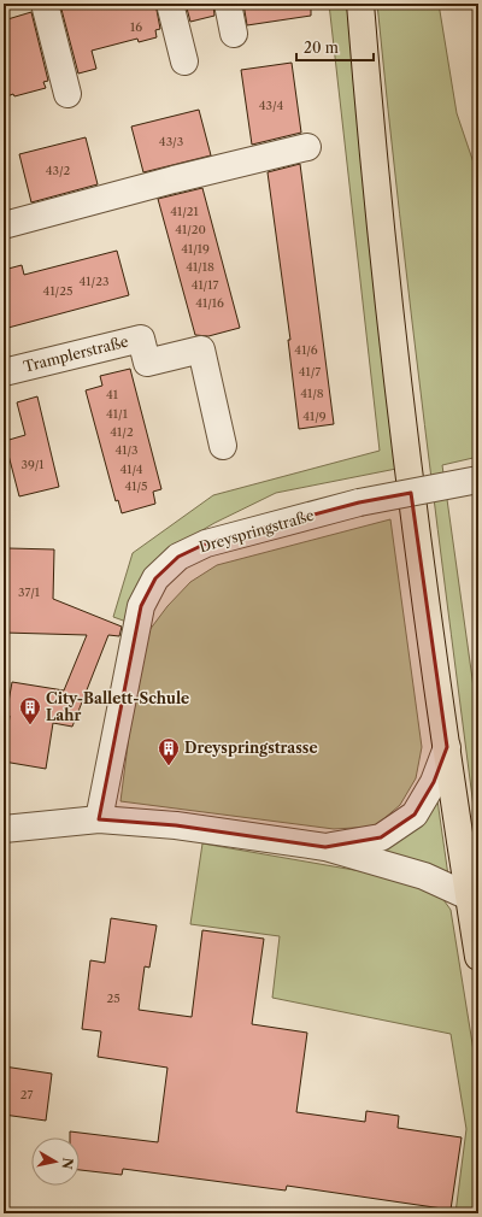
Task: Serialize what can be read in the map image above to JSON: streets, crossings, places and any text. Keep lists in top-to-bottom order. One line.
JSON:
{"streets":{"street":["Tramplerstraße","Dreyspringstraße"]},"places":{"building":["City-Ballett-Schule Lahr","Dreyspringstrasse"]},"house_numbers":["16","43/4","43/3","43/2","41/21","41/20","41/19","41/18","41/23","41/17","41/25","41/16","41/6","41/7","41/8","41","41/1","41/9","41/2","41/3","39/1","41/4","41/5","37/1","25","27"],"scale_bar":"20 m","north":"right"}
